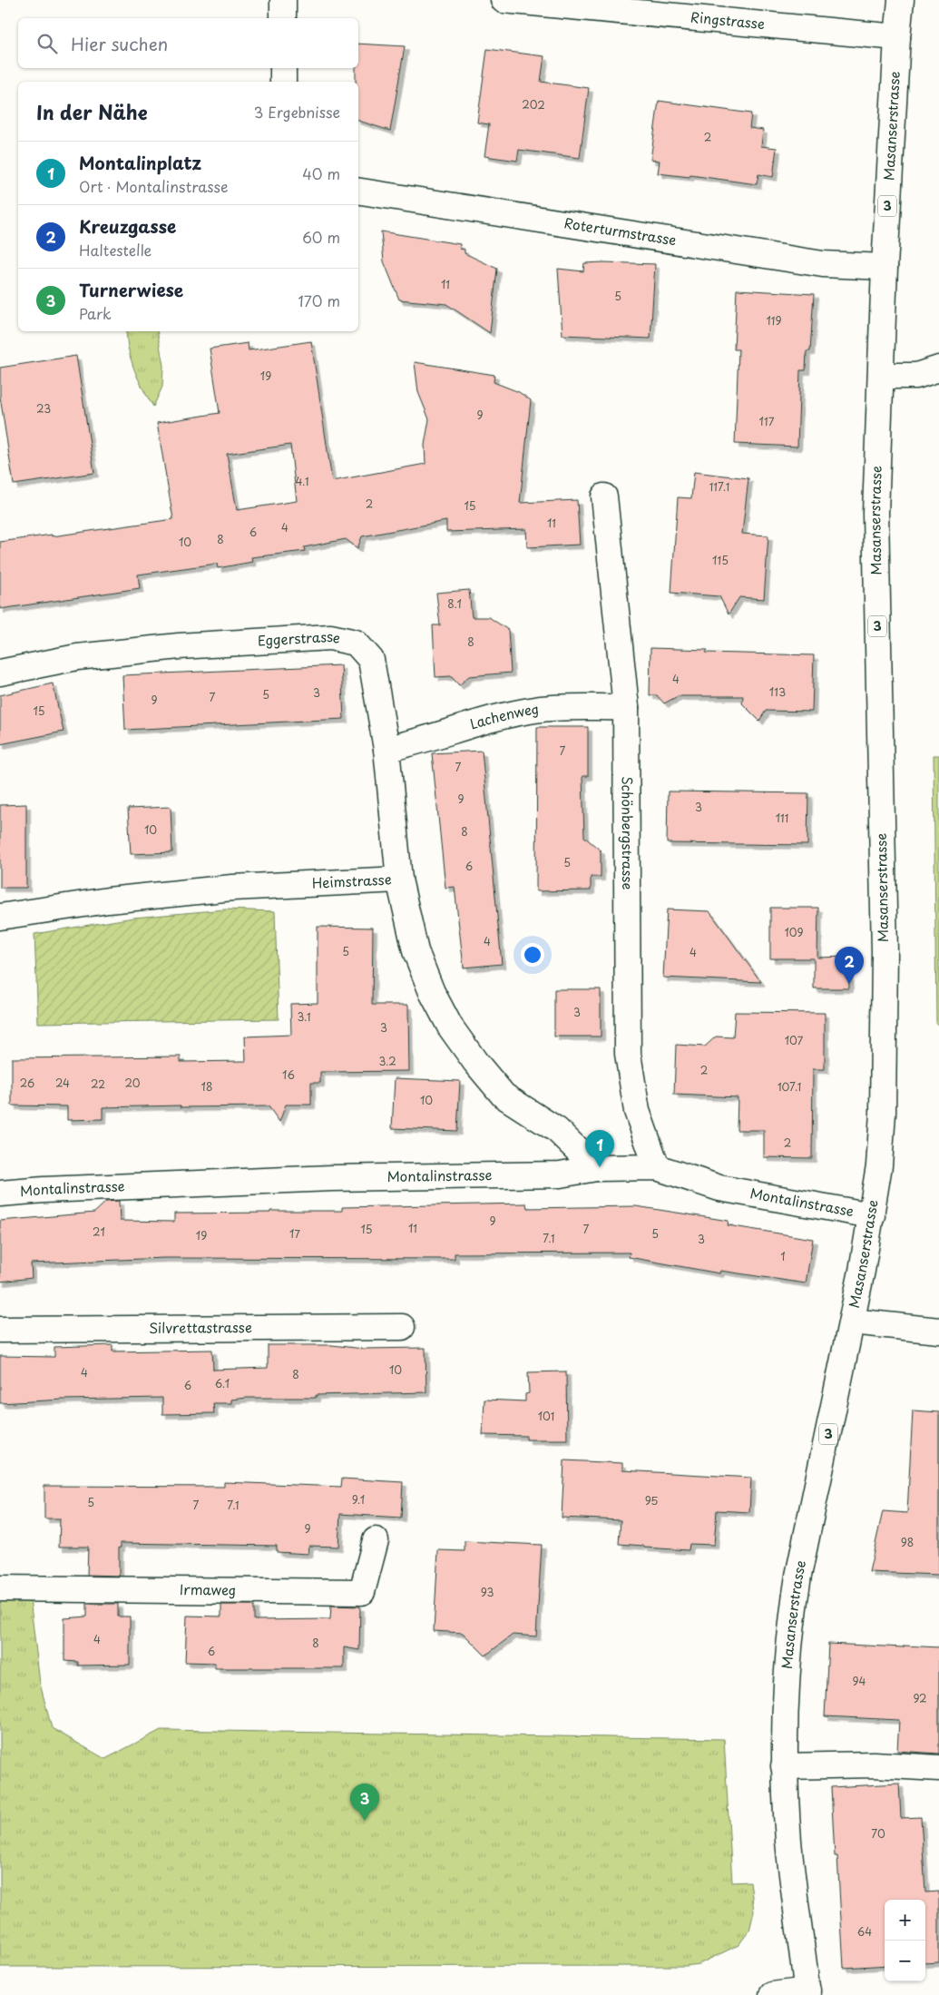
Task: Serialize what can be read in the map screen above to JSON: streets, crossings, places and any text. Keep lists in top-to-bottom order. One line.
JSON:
{"streets":{"street":["Ringstrasse","Masanserstrasse","3","Roterturmstrasse","Eggerstrasse","Lachenweg","Schönbergstrasse","Heimstrasse","Montalinstrasse","Silvrettastrasse","Irmaweg"]},"crossings":[["Ringstrasse","Masanserstrasse"],["Masanserstrasse","Roterturmstrasse"],["Masanserstrasse","Montalinstrasse"],["Eggerstrasse","Lachenweg"],["Eggerstrasse","Heimstrasse"],["Lachenweg","Schönbergstrasse"],["Schönbergstrasse","Montalinstrasse"],["Heimstrasse","Montalinstrasse"]],"house_numbers":["202","2","11","5","119","19","23","9","117","4.1","117.1","2","15","11","4","6","8","10","115","8.1","8","4","113","3","5","7","9","15","7","7","9","3","111","10","8","5","6","109","4","5","4","3","3.1","3","107","3.2","2","16","26","24","20","22","18","107.1","10","2","9","11","15","7","21","17","5","19","7.1","3","1","10","4","8","6.1","6","101","9.1","95","5","7","7.1","9","98","93","4","8","6","94","92","70","64"],"page":{"search":"Hier suchen","heading":["In der Nähe","3 Ergebnisse"],"list":[{"mark":"1","name":"Montalinplatz","note":"Ort · Montalinstrasse","value":"40 m"},{"mark":"2","name":"Kreuzgasse","note":"Haltestelle","value":"60 m"},{"mark":"3","name":"Turnerwiese","note":"Park","value":"170 m"}],"pins":["2","1","3"],"map_buttons":["+","−"]}}
